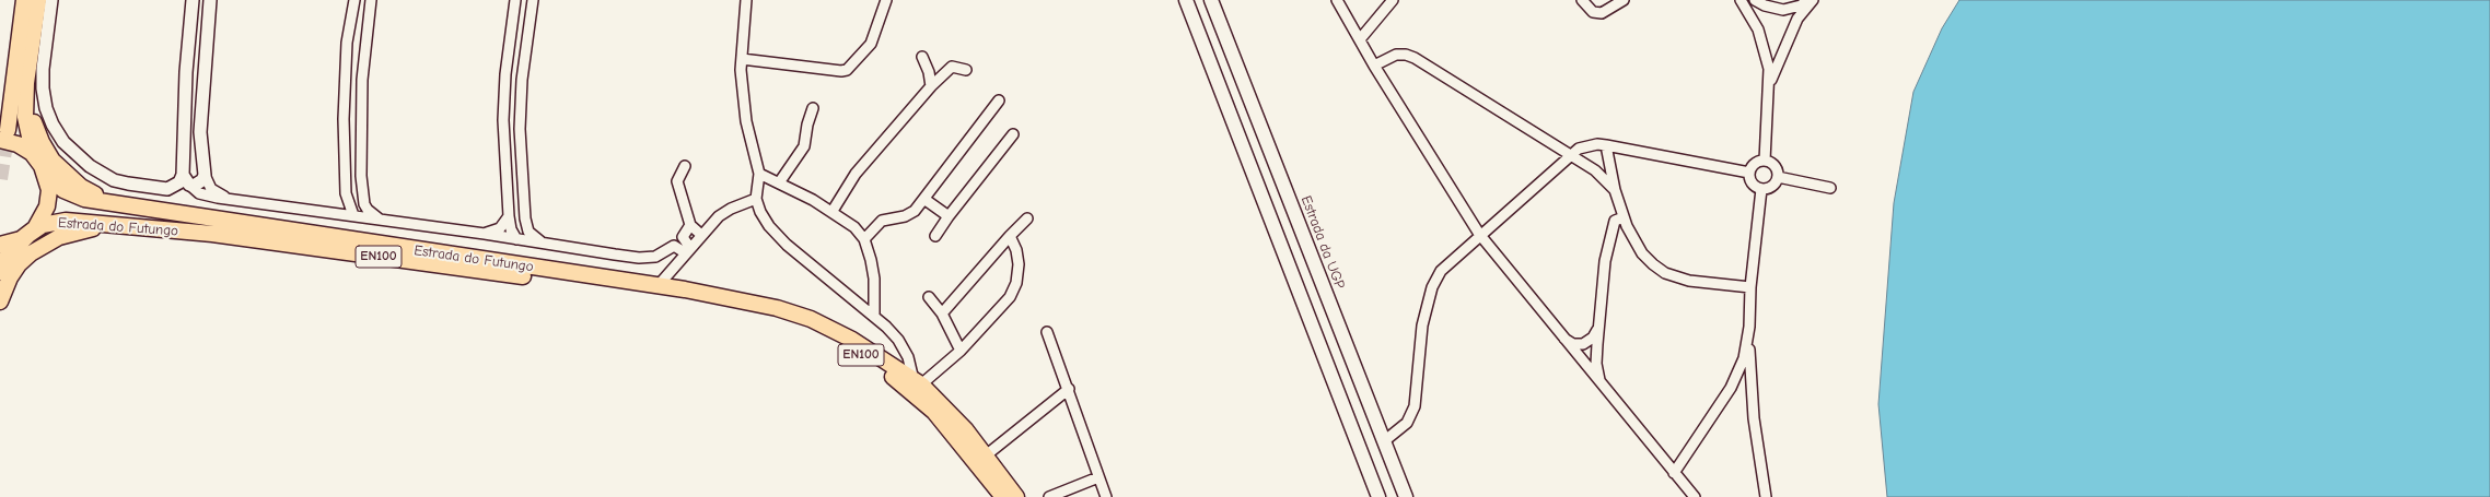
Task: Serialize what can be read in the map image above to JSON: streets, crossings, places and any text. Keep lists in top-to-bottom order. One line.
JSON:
{"streets":{"main road":["Estrada do Futungo","Estrada da UGP","EN100"]}}
